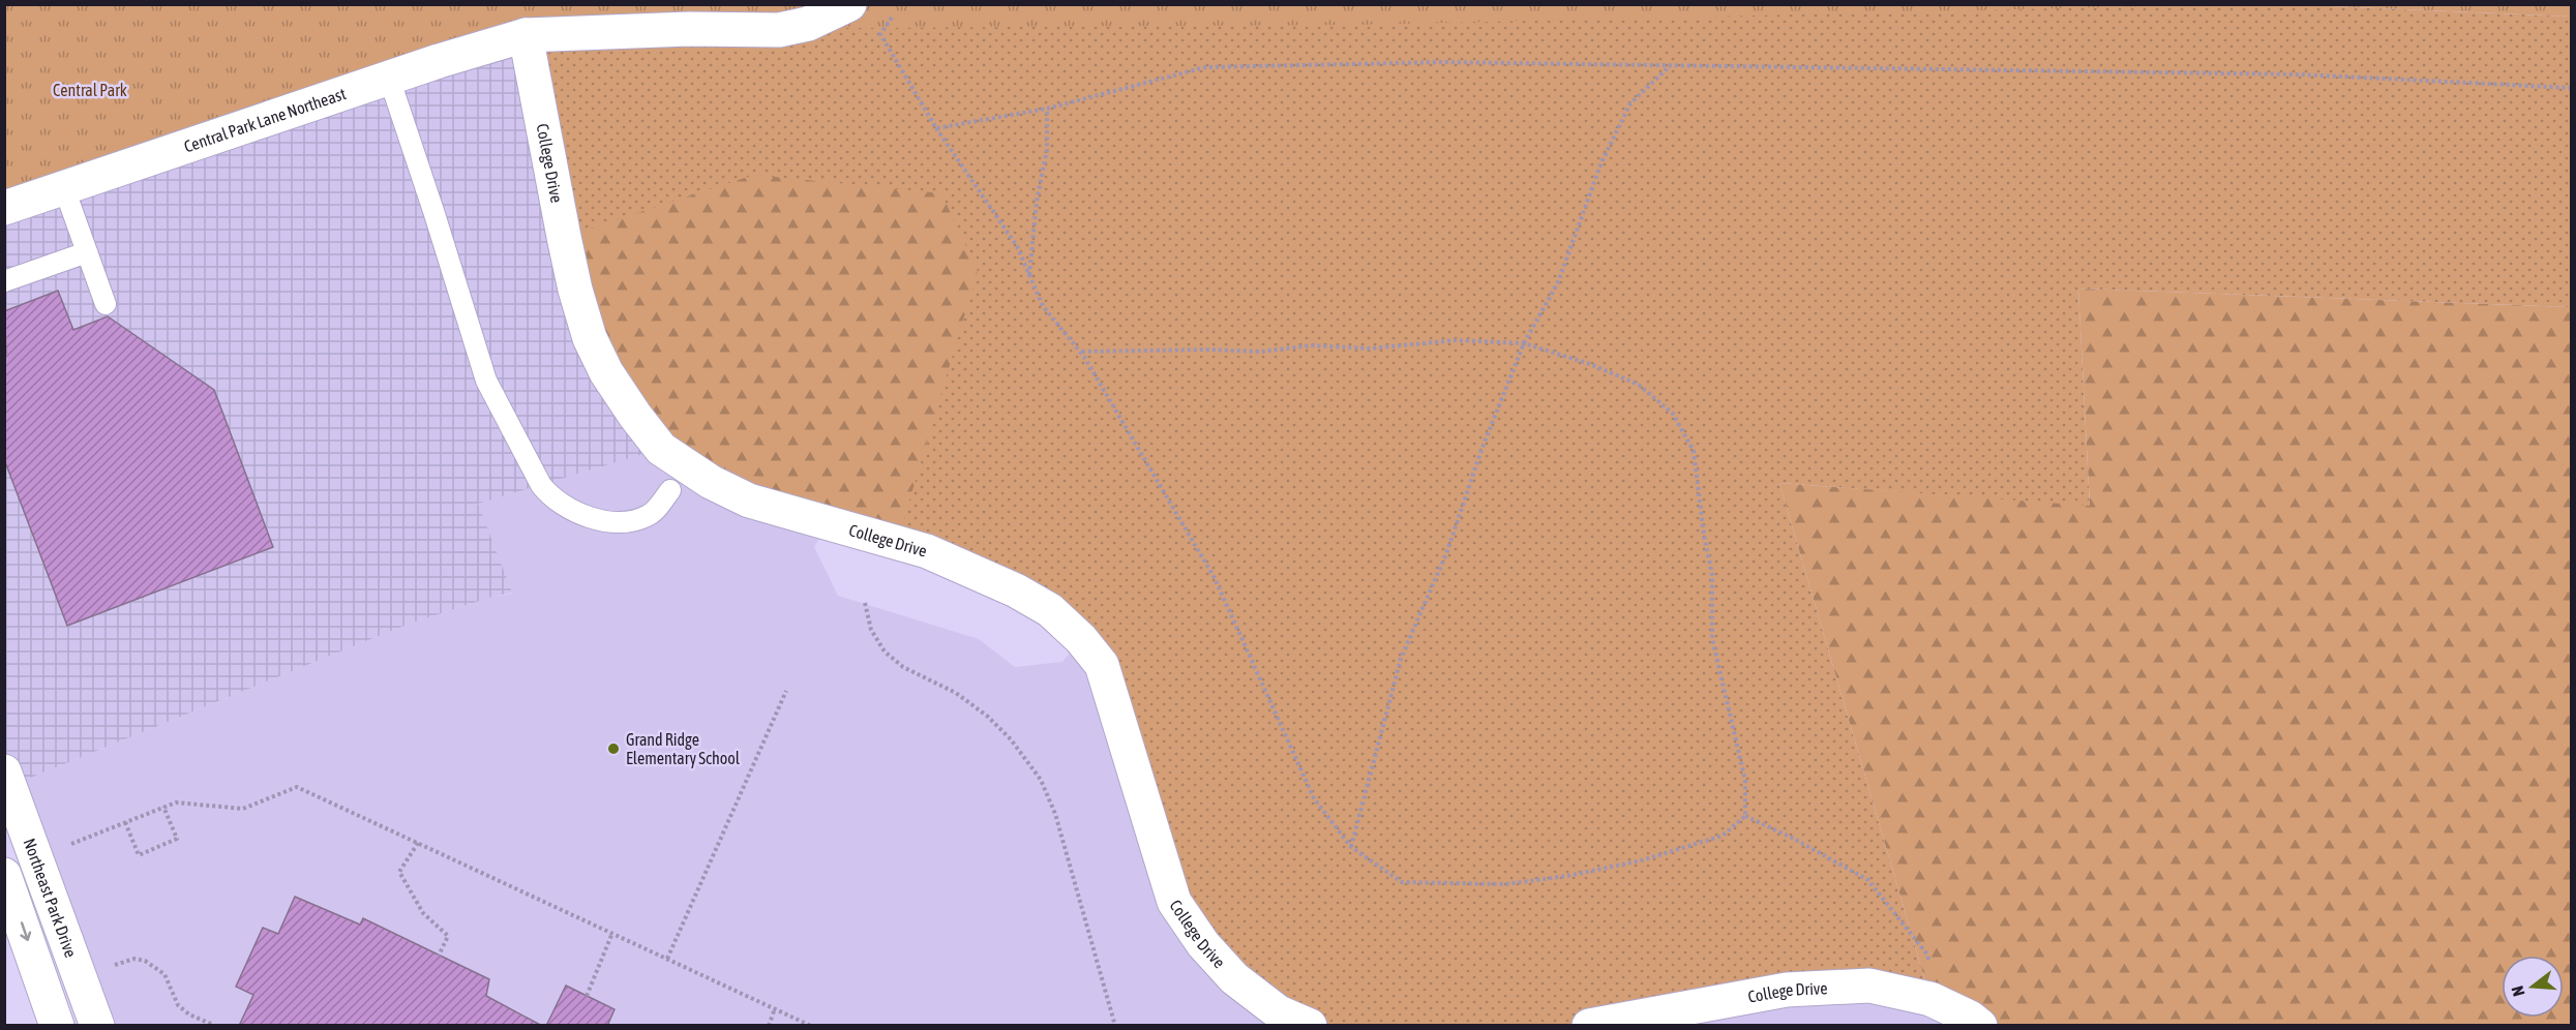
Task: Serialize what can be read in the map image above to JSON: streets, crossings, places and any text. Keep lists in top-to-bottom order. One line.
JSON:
{"streets":{"street":["Central Park Lane Northeast","College Drive","Northeast Park Drive"]},"crossings":[["Central Park Lane Northeast","College Drive"]],"parks":["Central Park"],"places":["Grand Ridge Elementary School"],"north":"left"}
